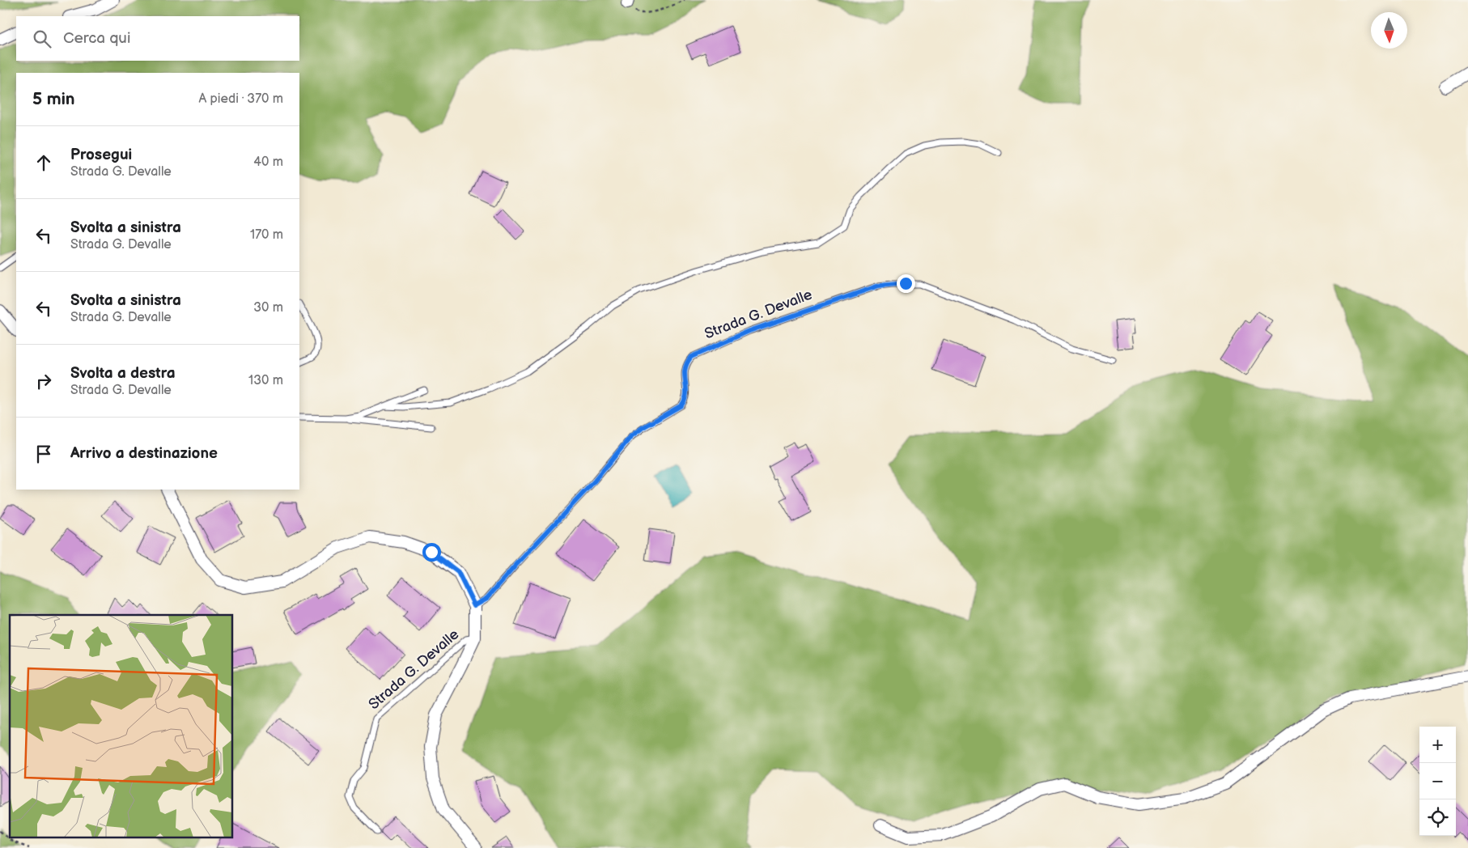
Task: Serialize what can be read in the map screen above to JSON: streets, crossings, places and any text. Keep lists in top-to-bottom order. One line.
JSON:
{"streets":{"street":["Strada G. Devalle"]},"north":"bottom","page":{"search":"Cerca qui","heading":["5 min","A piedi · 370 m"],"list":[["Prosegui","Strada G. Devalle","40 m"],["Svolta a sinistra","Strada G. Devalle","170 m"],["Svolta a sinistra","Strada G. Devalle","30 m"],["Svolta a destra","Strada G. Devalle","130 m"],"Arrivo a destinazione"],"map_buttons":["+","−"]}}
